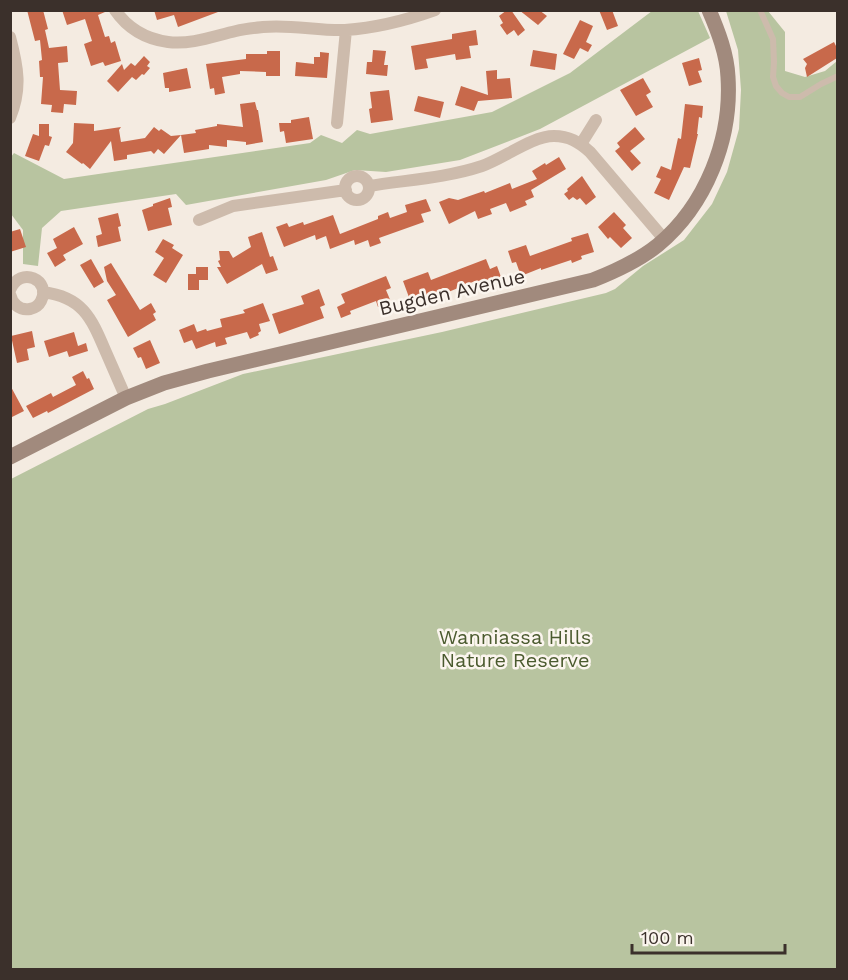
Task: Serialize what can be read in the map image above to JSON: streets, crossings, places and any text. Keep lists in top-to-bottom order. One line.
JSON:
{"streets":{"street":["Bugden Avenue"]},"parks":["Wanniassa Hills Nature Reserve"],"scale_bar":"100 m"}
